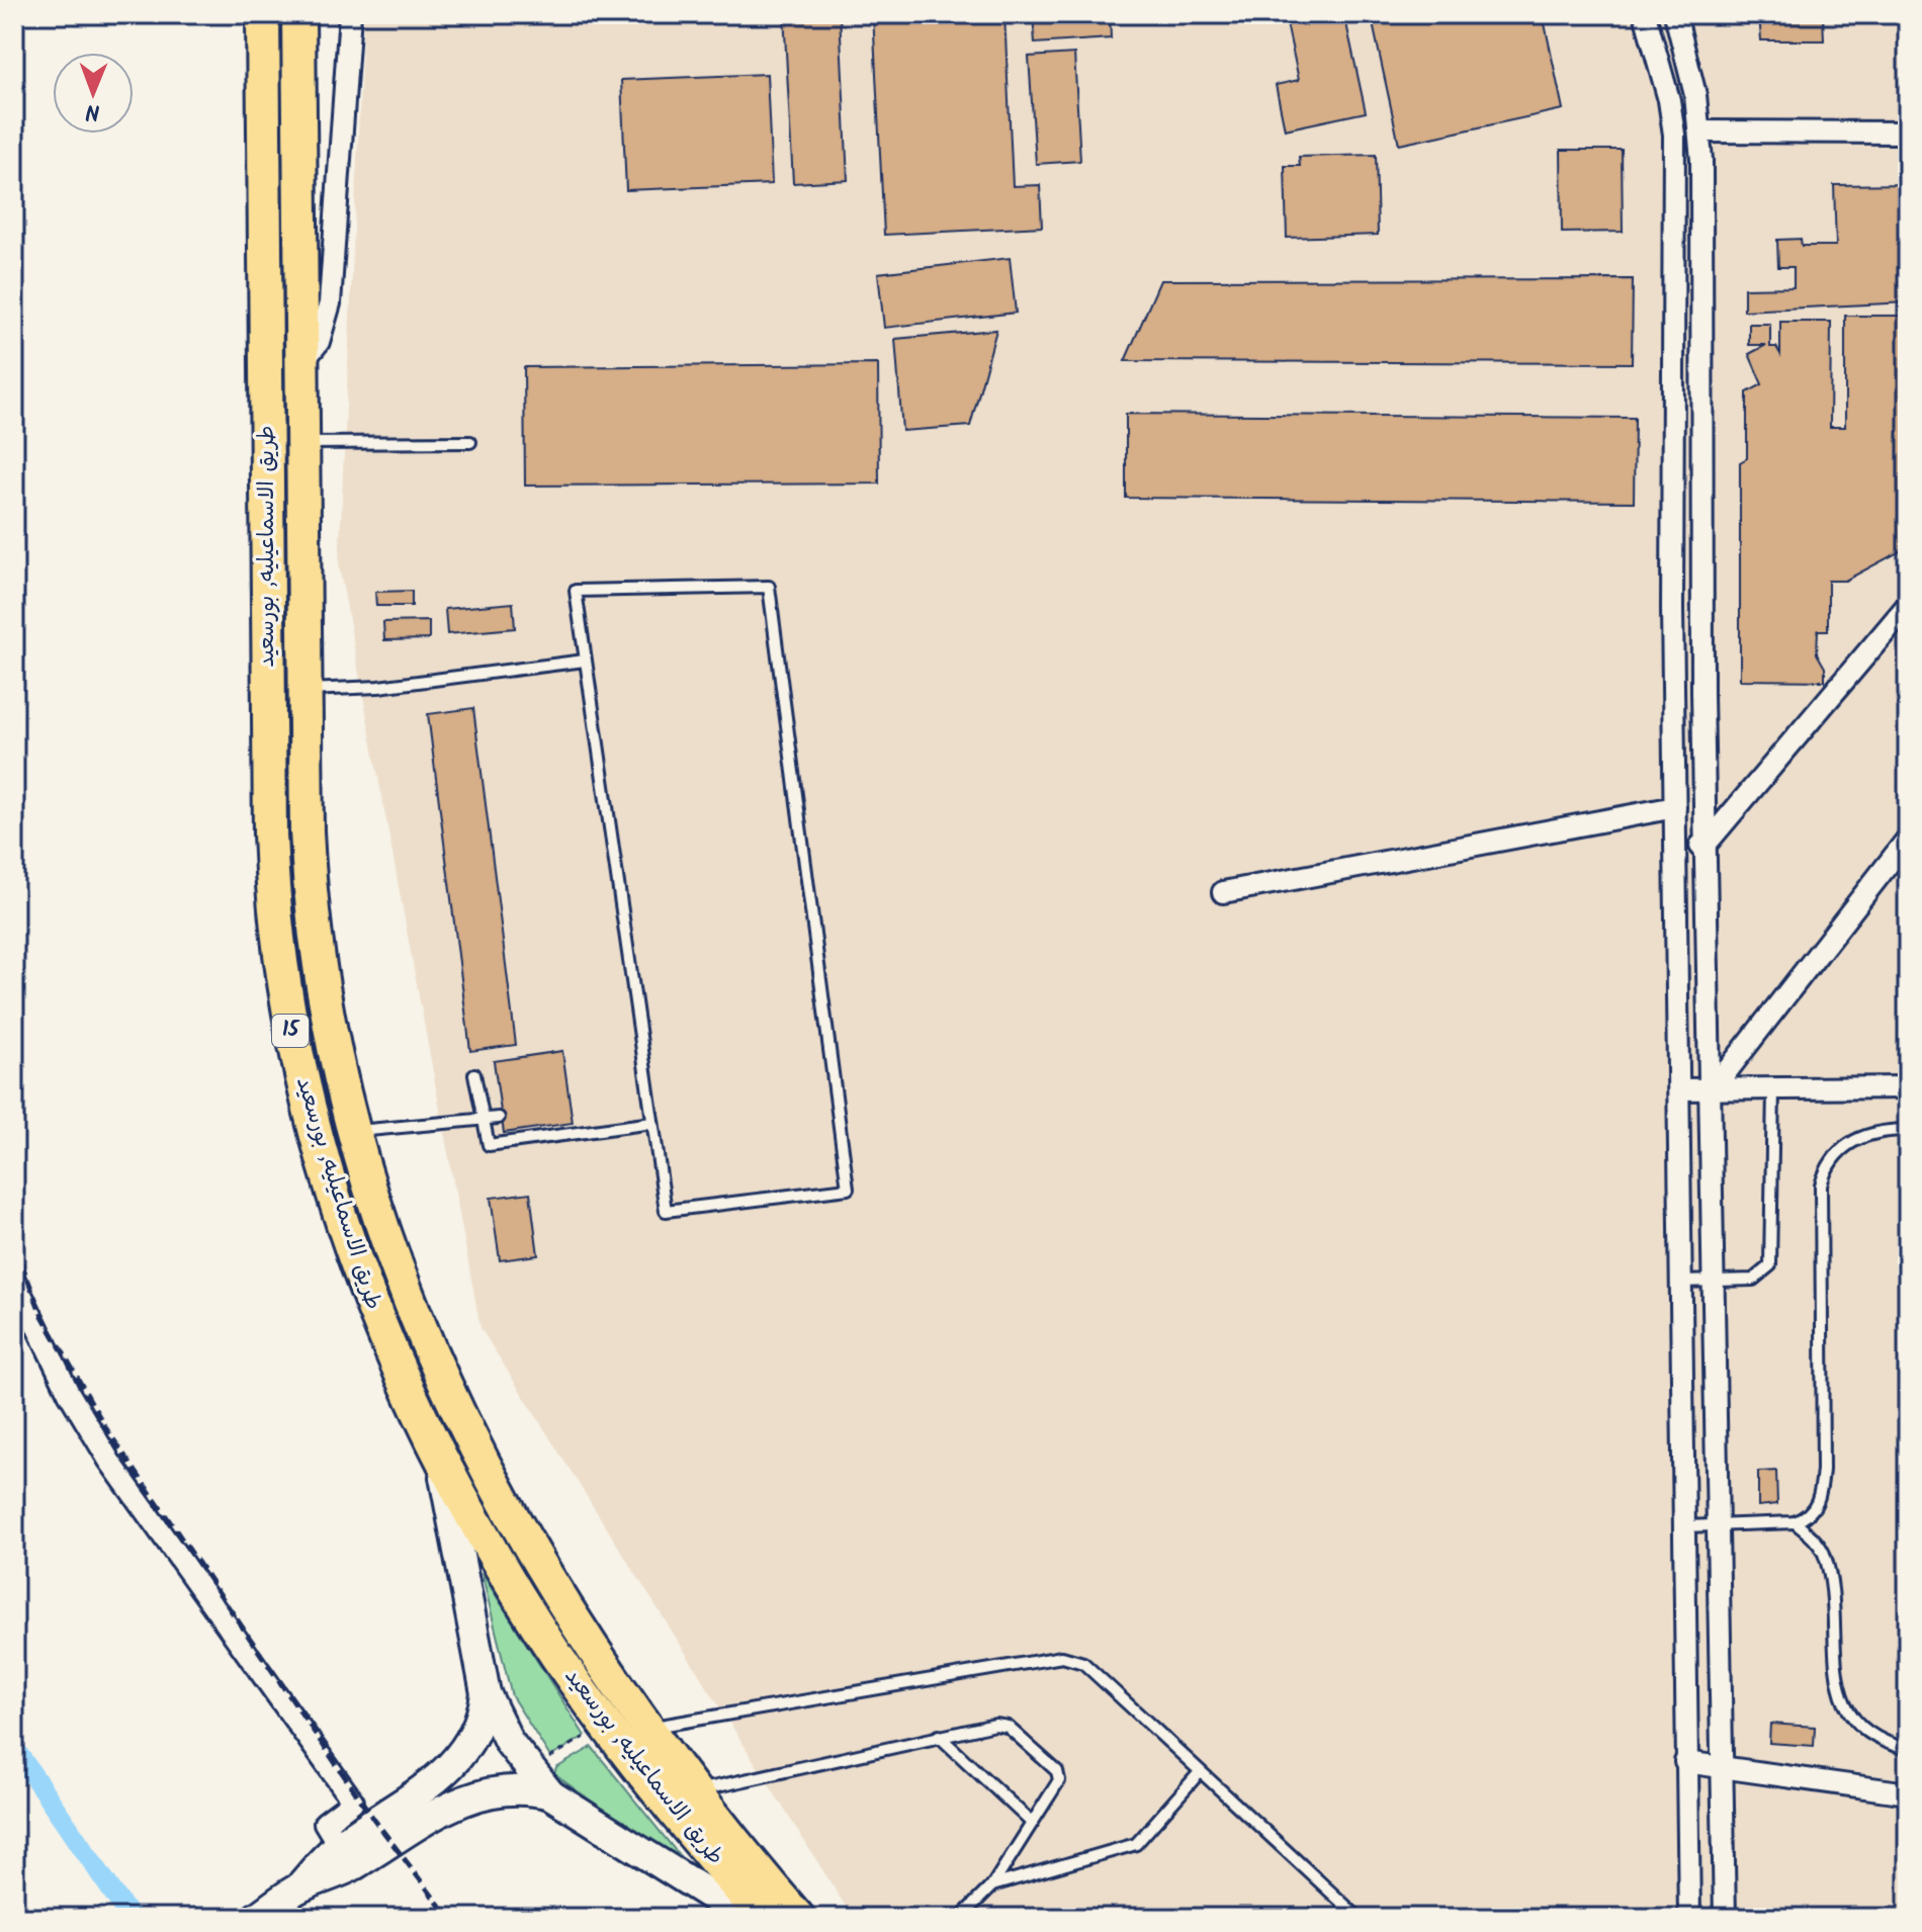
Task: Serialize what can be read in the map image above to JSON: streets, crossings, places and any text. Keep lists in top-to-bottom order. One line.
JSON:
{"streets":{"highway":["طريق الاسماعيليه, بورسعيد","15"]},"north":"bottom"}
